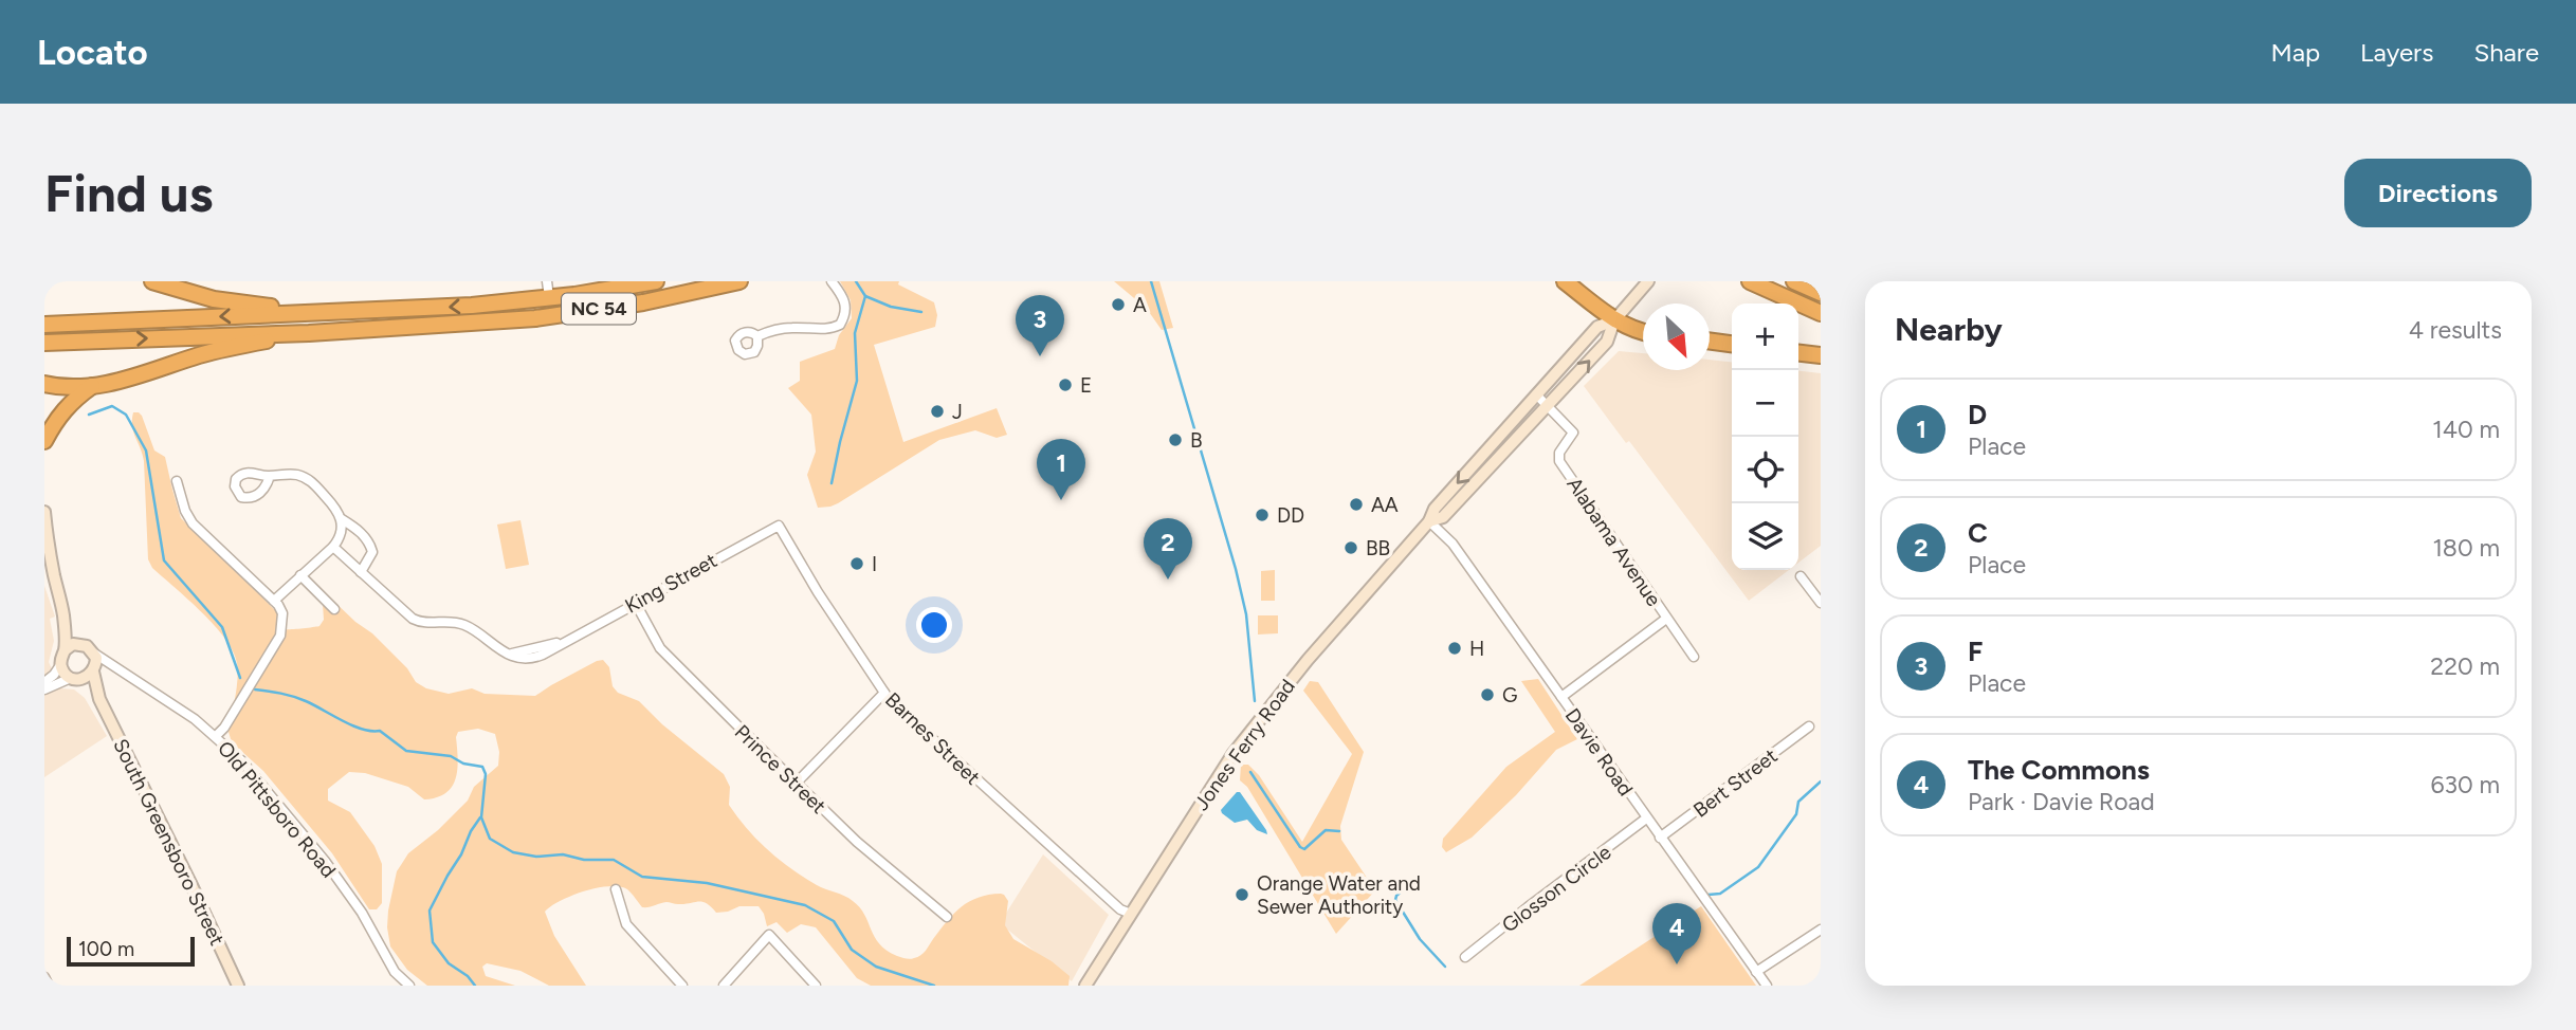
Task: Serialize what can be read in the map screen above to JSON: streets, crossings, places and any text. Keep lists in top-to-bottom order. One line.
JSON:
{"streets":{"highway":["NC 54"],"main road":["Jones Ferry Road","South Greensboro Street"],"street":["Alabama Avenue","King Street","Barnes Street","Davie Road","Prince Street","Bert Street","Old Pittsboro Road","Glosson Circle"]},"crossings":[["Alabama Avenue","Jones Ferry Road"],["King Street","Barnes Street"],["King Street","Prince Street"],["Barnes Street","Jones Ferry Road"],["Jones Ferry Road","Davie Road"],["Davie Road","Bert Street"],["Davie Road","Glosson Circle"],["Old Pittsboro Road","South Greensboro Street"]],"places":["A","E","J","B","AA","DD","BB","I","H","G","Orange Water and Sewer Authority"],"scale_bar":"100 m","north":"bottom right","page":{"header":"Locato","nav":["Map","Layers","Share"],"buttons":"Directions","title":"Find us","heading":["Nearby","4 results"],"pins":["3","1","2","4"],"map_buttons":["+","−"],"list":[{"mark":"1","name":"D","note":"Place","value":"140 m"},{"mark":"2","name":"C","note":"Place","value":"180 m"},{"mark":"3","name":"F","note":"Place","value":"220 m"},{"mark":"4","name":"The Commons","note":"Park · Davie Road","value":"630 m"}],"scale":"100 m"}}
